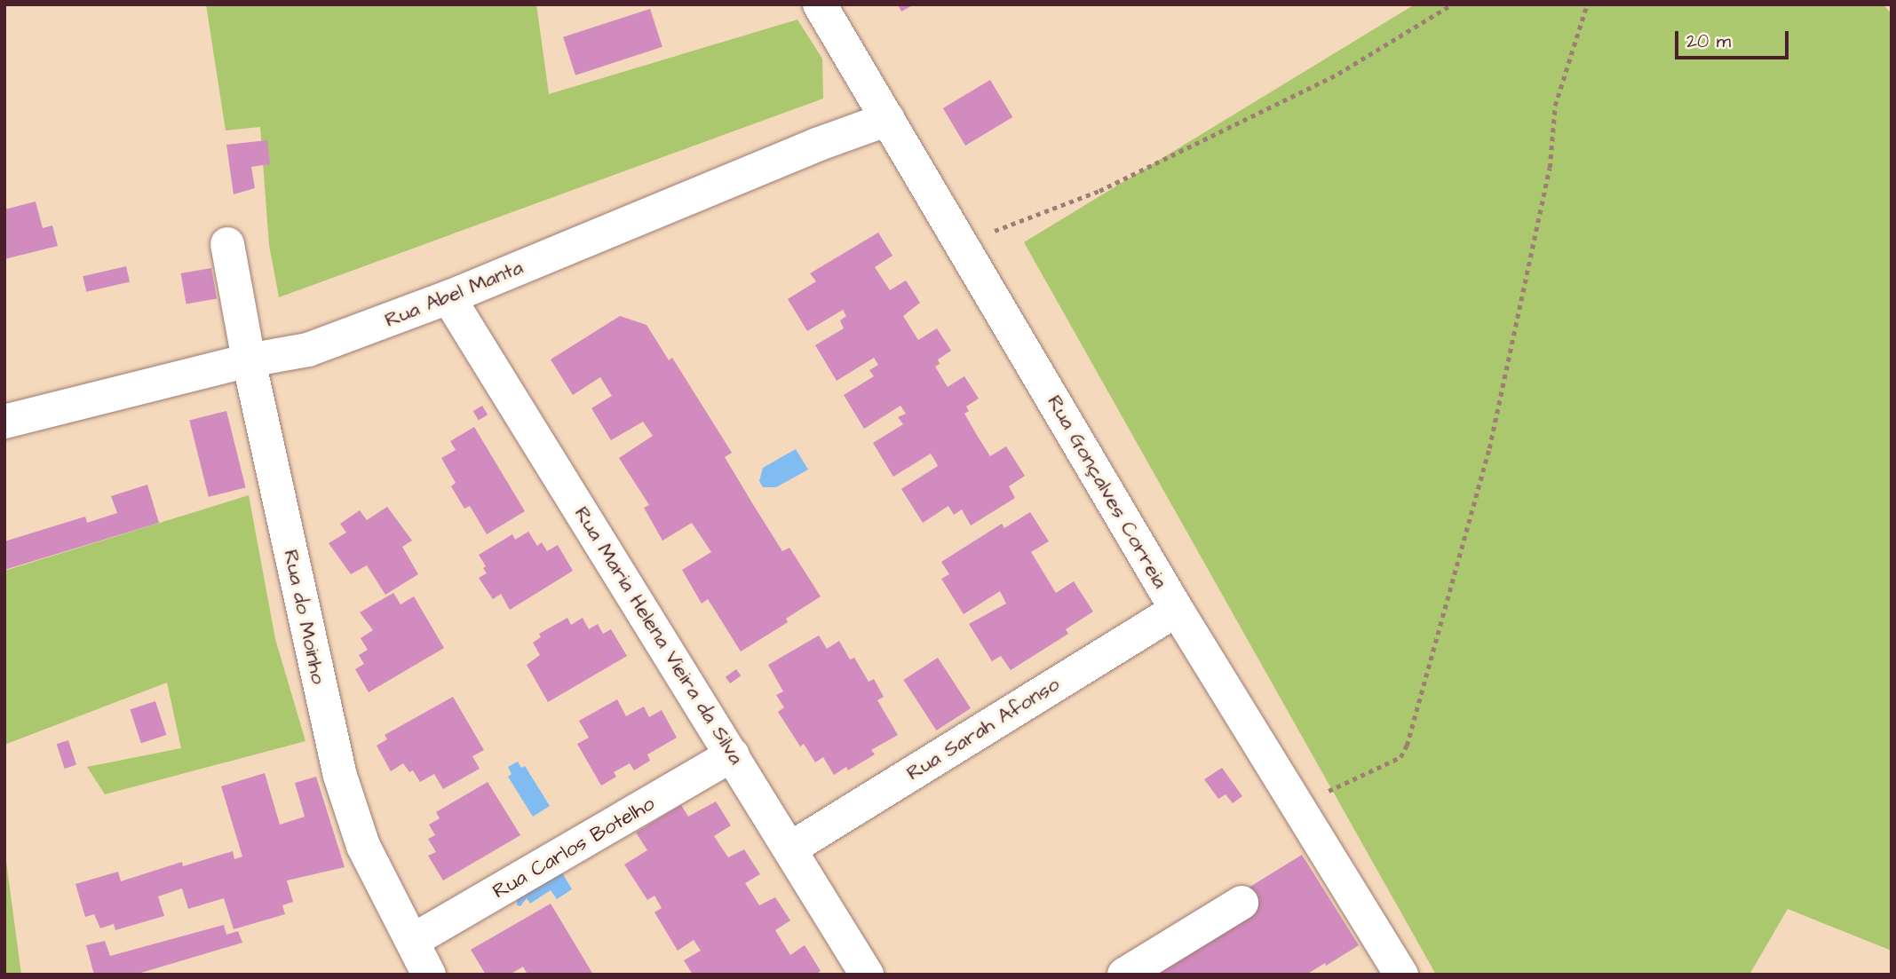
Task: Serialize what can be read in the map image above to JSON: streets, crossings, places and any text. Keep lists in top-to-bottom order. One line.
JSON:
{"streets":{"street":["Rua Abel Manta","Rua Gonçalves Correia","Rua do Moinho","Rua Maria Helena Vieira da Silva","Rua Sarah Afonso","Rua Carlos Botelho"]},"crossings":[["Rua Abel Manta","Rua Gonçalves Correia"],["Rua Abel Manta","Rua do Moinho"],["Rua Abel Manta","Rua Maria Helena Vieira da Silva"],["Rua Gonçalves Correia","Rua Sarah Afonso"],["Rua do Moinho","Rua Carlos Botelho"],["Rua Maria Helena Vieira da Silva","Rua Sarah Afonso"],["Rua Maria Helena Vieira da Silva","Rua Carlos Botelho"]],"scale_bar":"20 m"}
